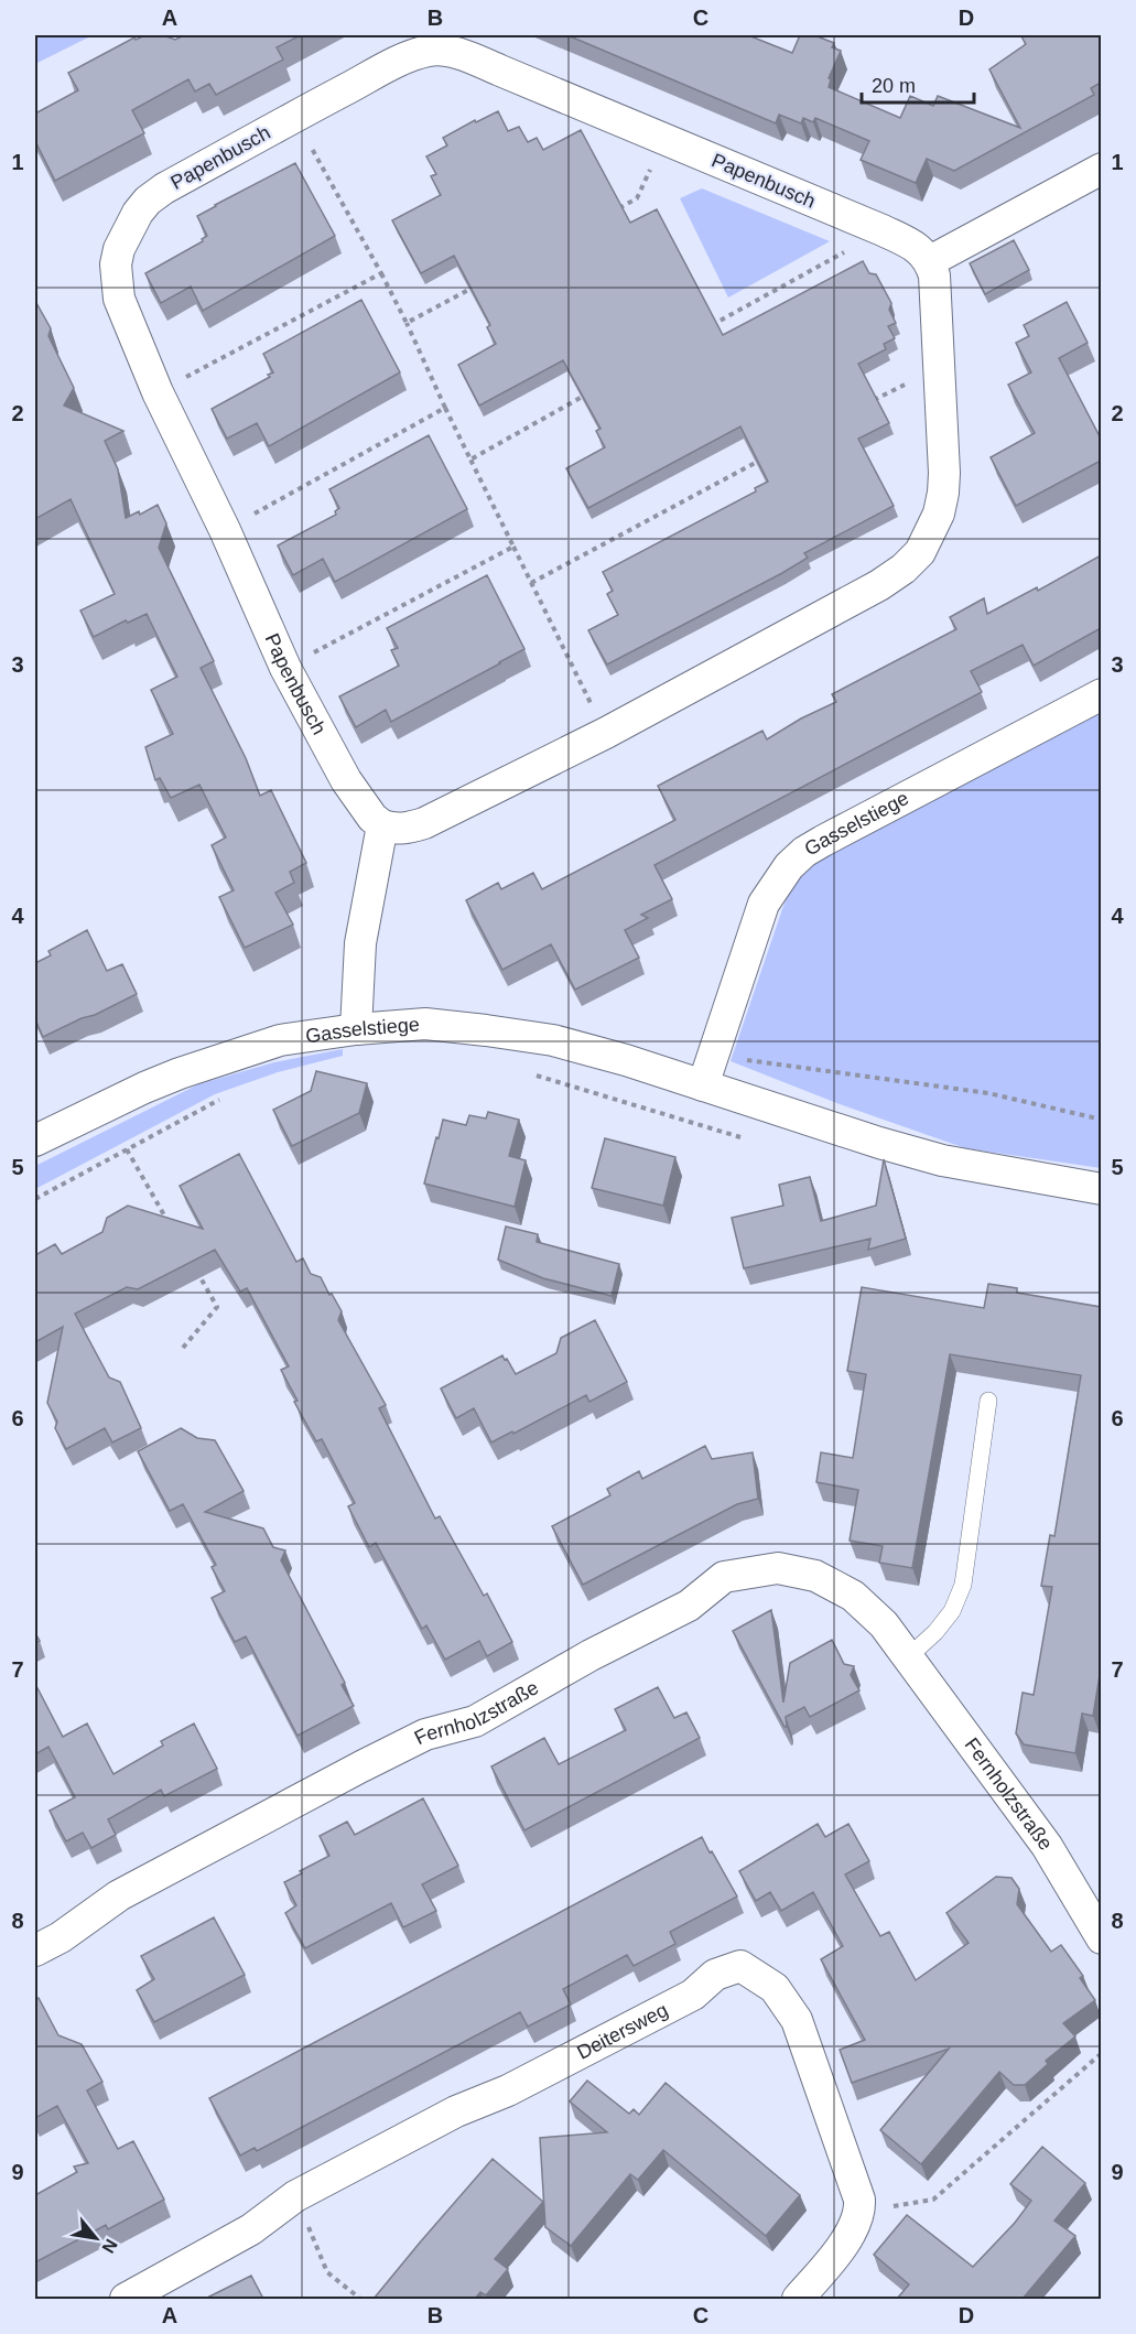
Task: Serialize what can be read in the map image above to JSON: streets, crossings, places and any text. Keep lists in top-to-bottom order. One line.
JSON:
{"streets":{"street":["Papenbusch","Gasselstiege","Fernholzstraße","Deitersweg"]},"scale_bar":"20 m","north":"bottom right","grid":{"columns":["A","B","C","D"],"rows":["1","2","3","4","5","6","7","8","9"]}}
